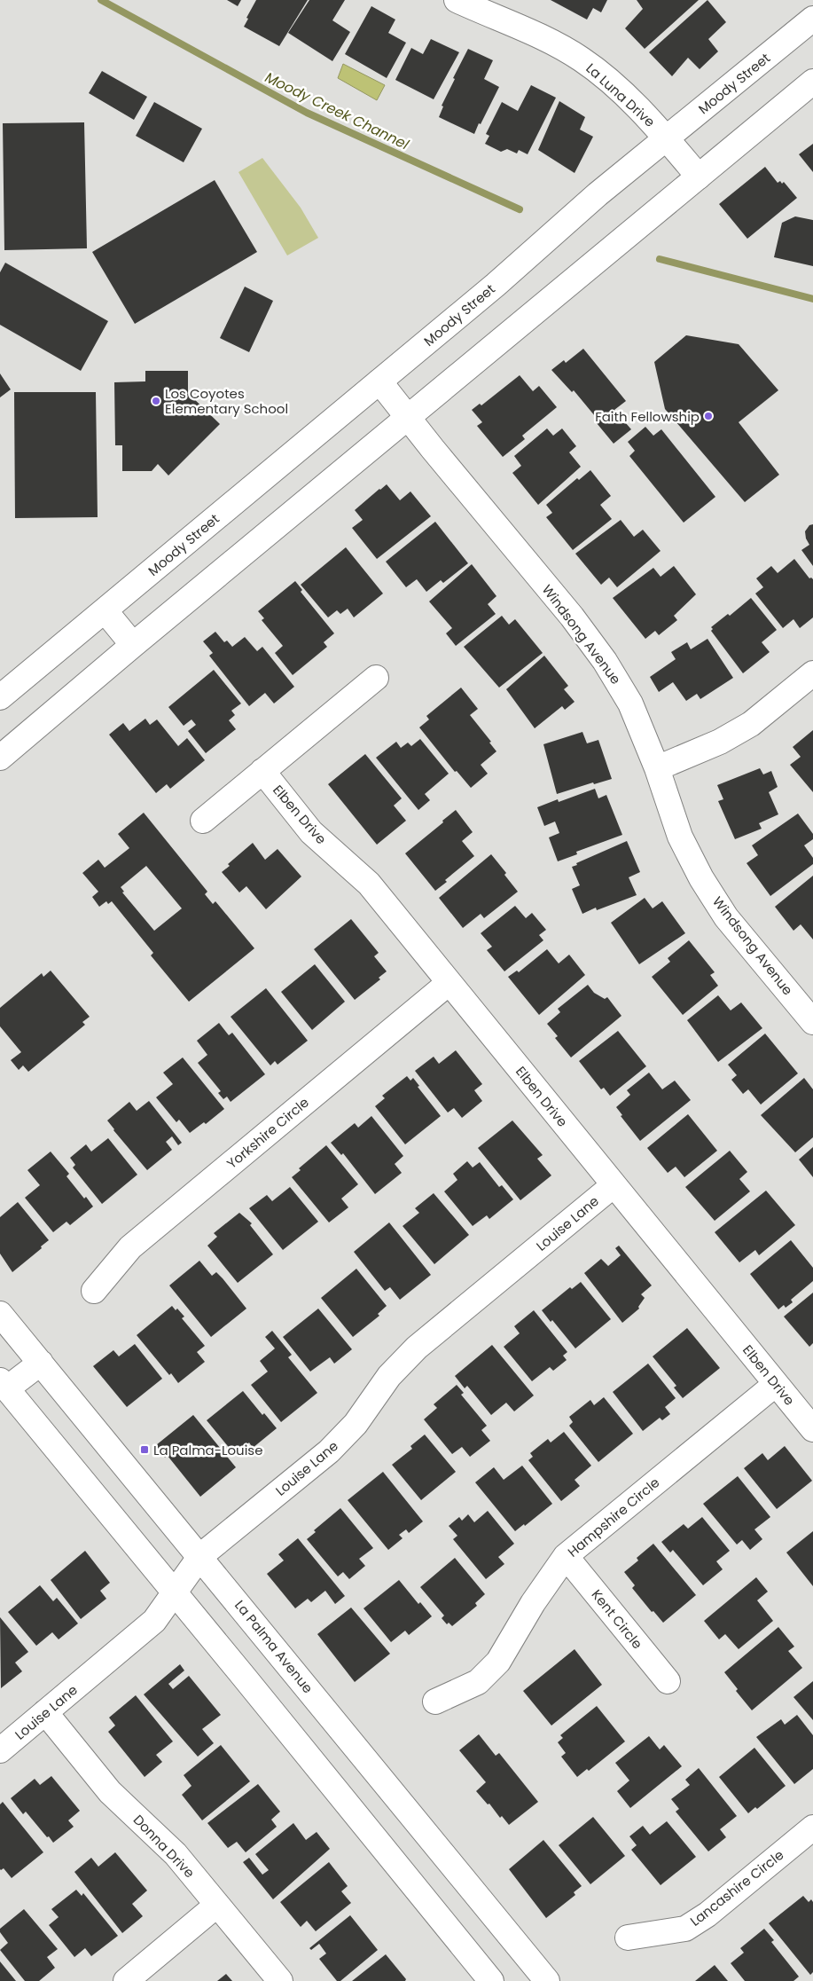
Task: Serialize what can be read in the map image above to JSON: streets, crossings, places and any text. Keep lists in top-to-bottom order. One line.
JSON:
{"streets":{"street":["Moody Street","La Luna Drive","Windsong Avenue","Elben Drive","Yorkshire Circle","Louise Lane","Hampshire Circle","Kent Circle","La Palma Avenue","Donna Drive","Lancashire Circle"]},"crossings":[["Moody Street","La Luna Drive"],["Moody Street","Windsong Avenue"],["Elben Drive","Yorkshire Circle"],["Elben Drive","Louise Lane"],["Elben Drive","Hampshire Circle"],["Louise Lane","La Palma Avenue"],["Louise Lane","Donna Drive"],["Hampshire Circle","Kent Circle"]],"water":["Moody Creek Channel"],"places":{"other":["Los Coyotes Elementary School","Faith Fellowship"],"transit":["La Palma-Louise"]}}
